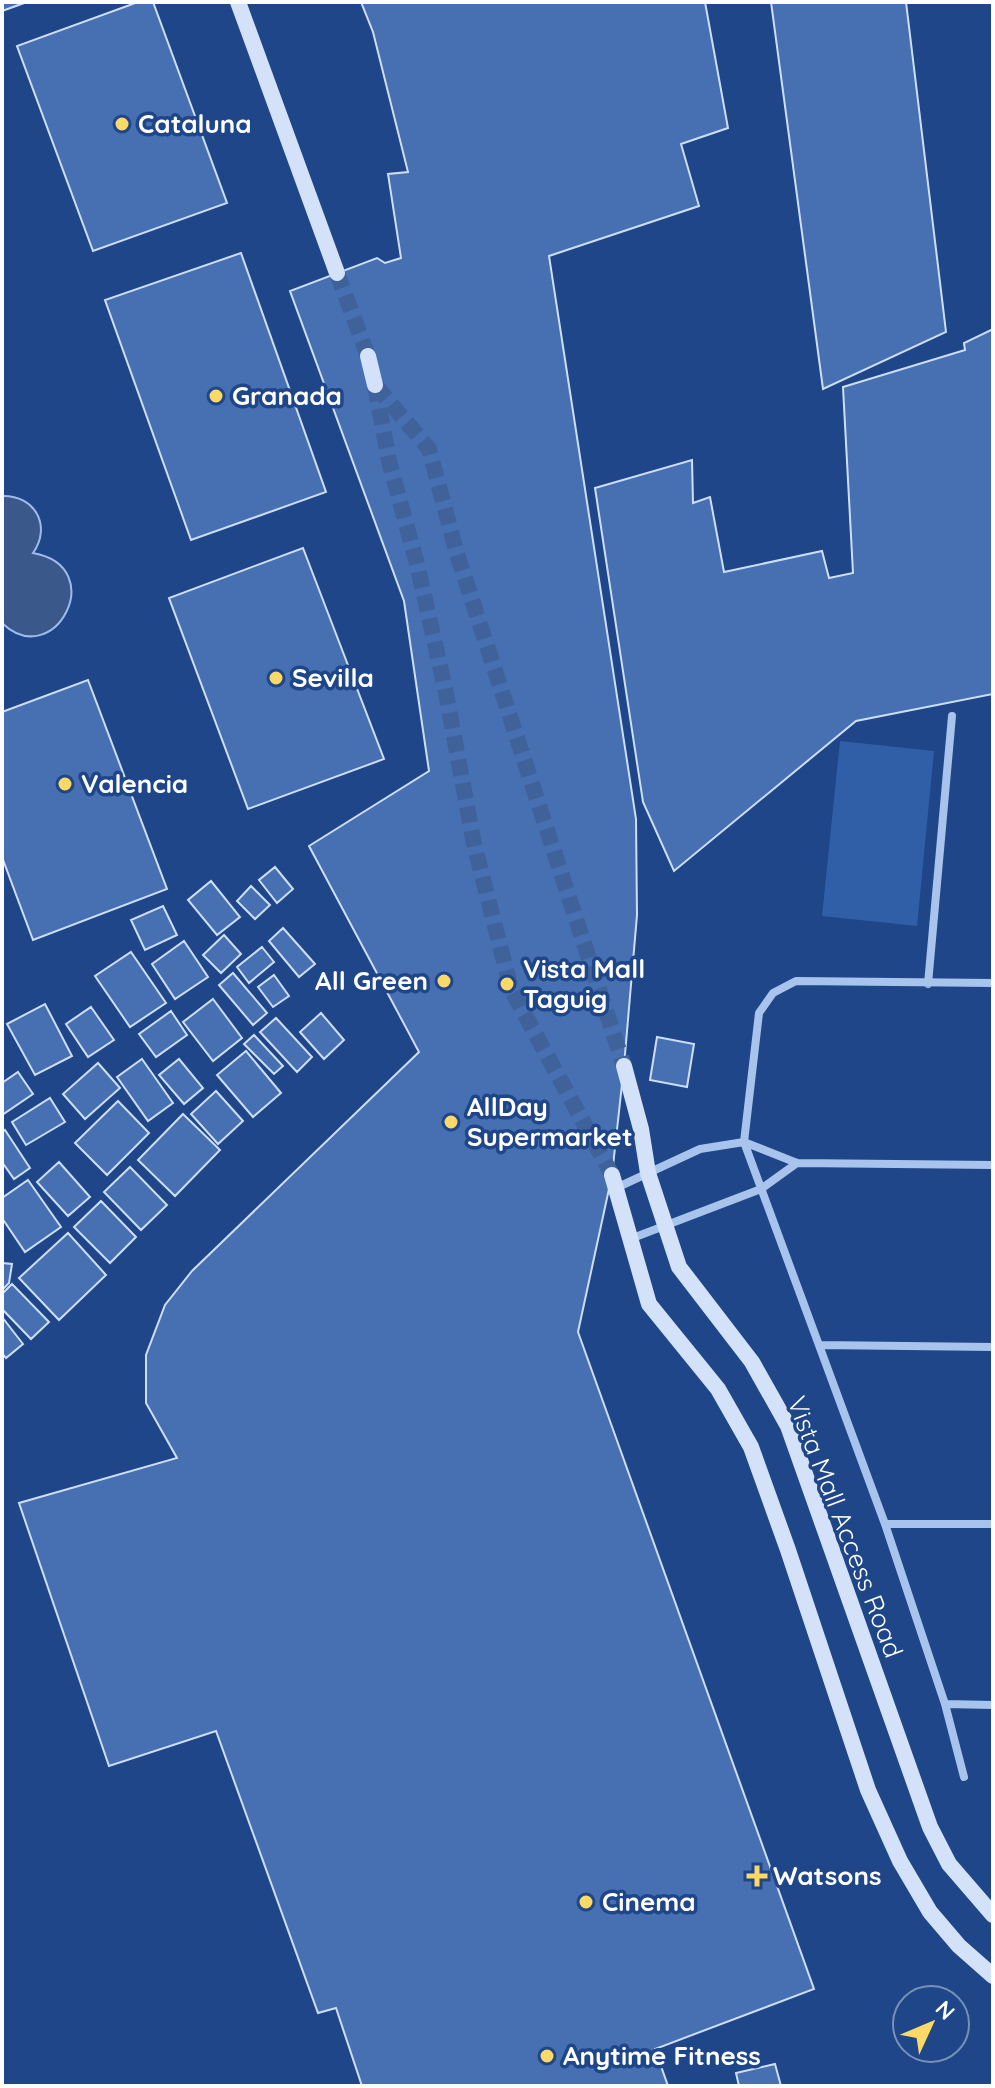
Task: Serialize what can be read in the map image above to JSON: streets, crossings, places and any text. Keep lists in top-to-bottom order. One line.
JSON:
{"streets":{"street":["Vista Mall Access Road"]},"places":{"other":["Cataluna","Granada","Sevilla","Valencia","All Green","Vista Mall Taguig","AllDay Supermarket","Cinema","Anytime Fitness"],"health":["Watsons"]},"north":"top right"}
